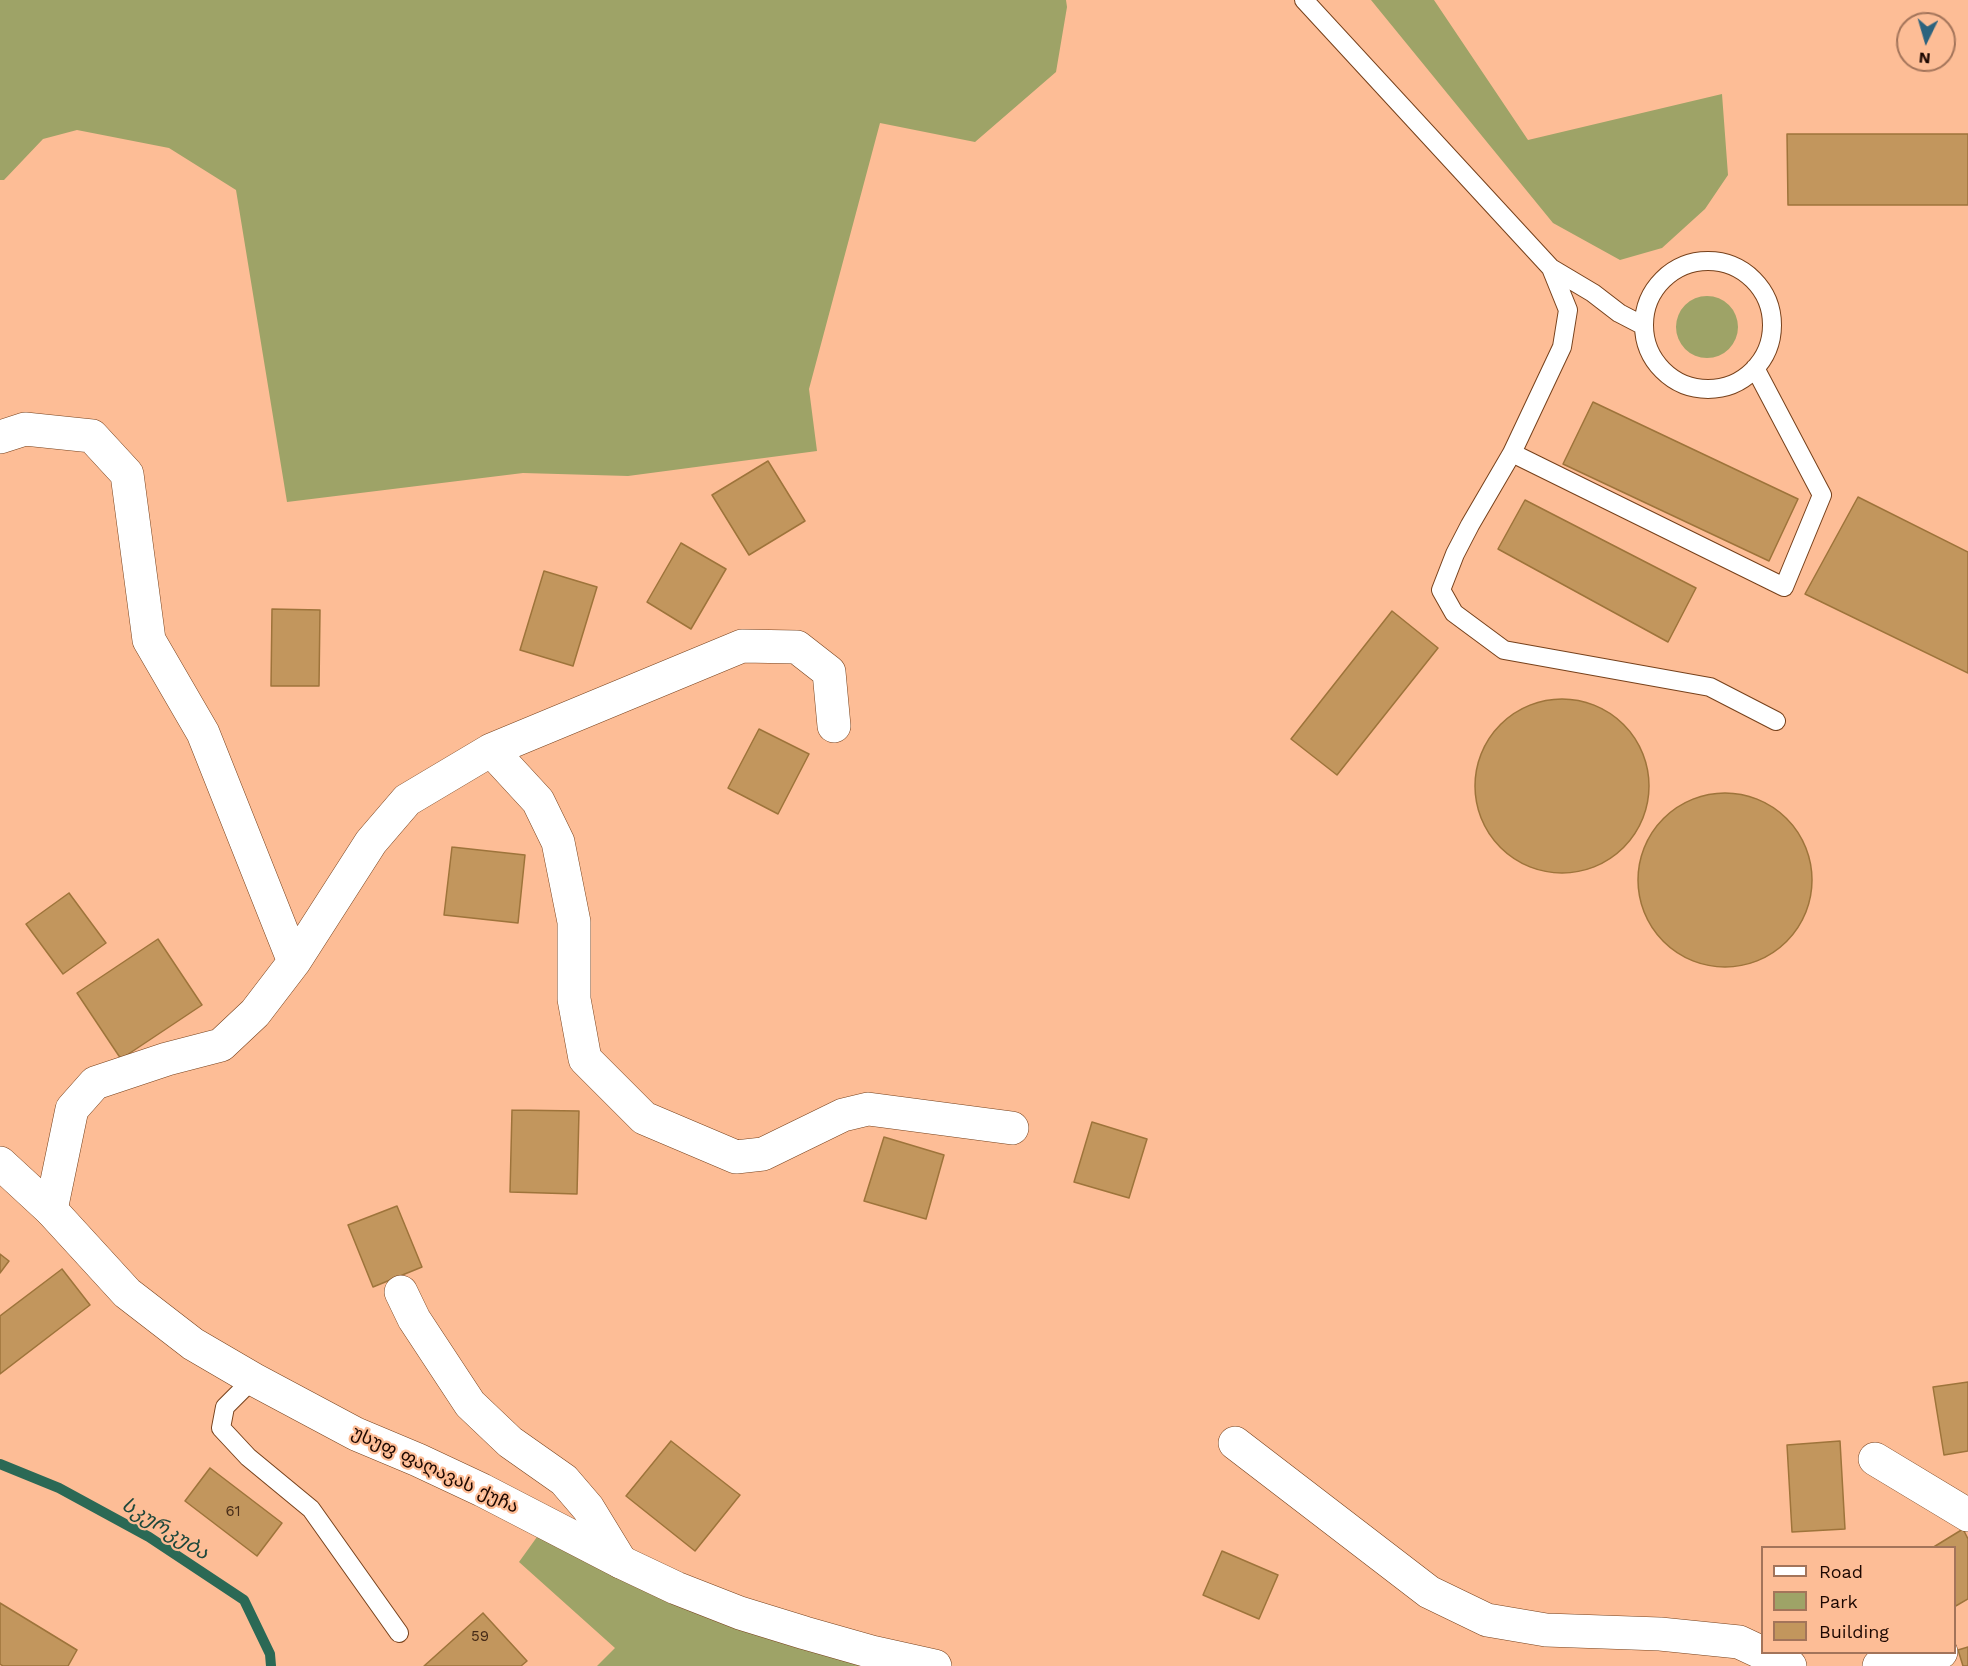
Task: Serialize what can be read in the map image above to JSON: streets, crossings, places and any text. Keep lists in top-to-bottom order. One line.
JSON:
{"streets":{"street":["უსუფ ფაღავას ქუჩა"]},"water":["სკურკუბა"],"house_numbers":["61","59"],"legend":["Road","Park","Building"],"north":"bottom"}
